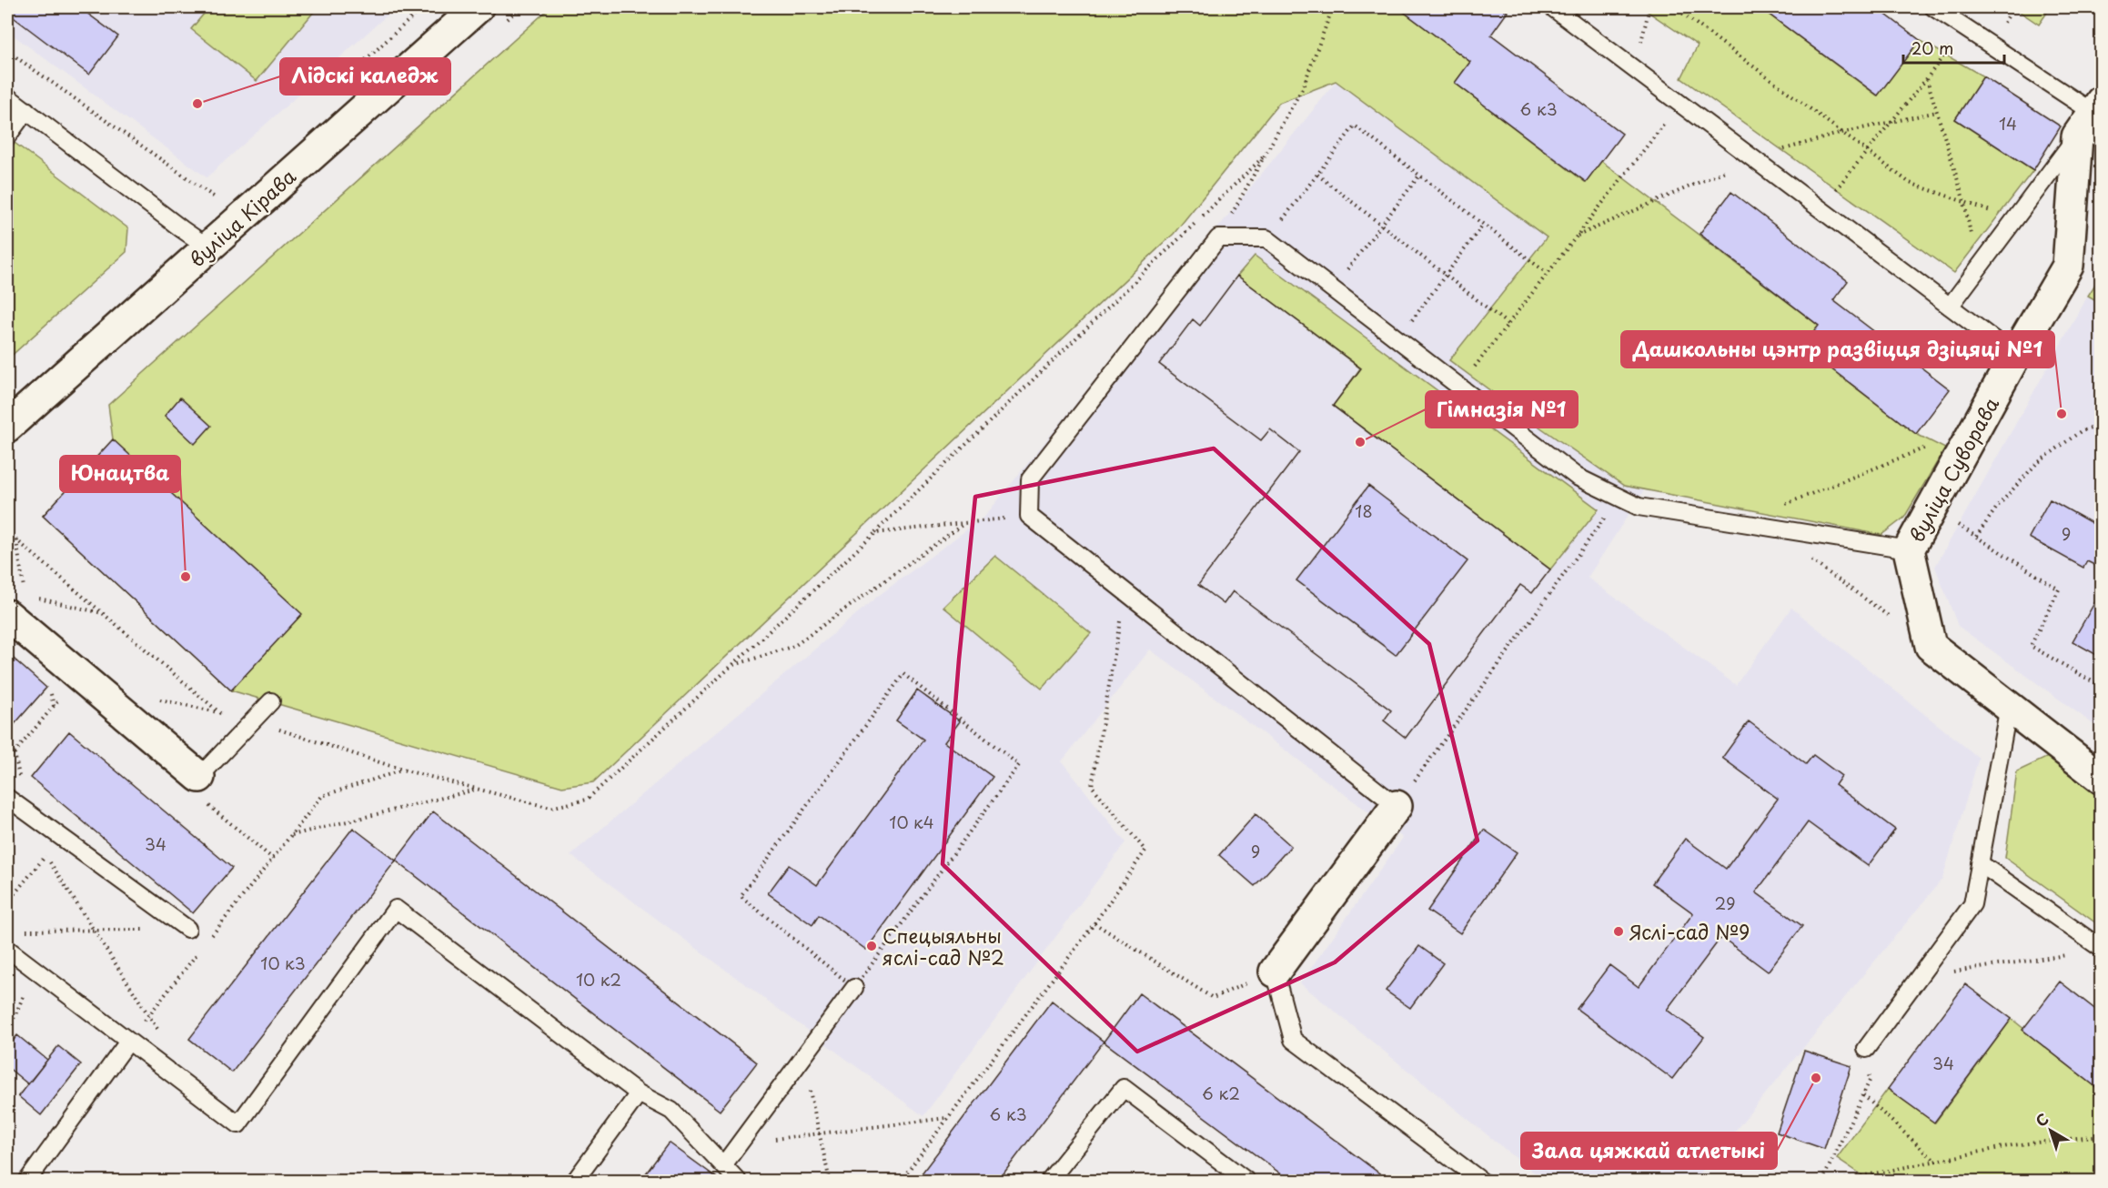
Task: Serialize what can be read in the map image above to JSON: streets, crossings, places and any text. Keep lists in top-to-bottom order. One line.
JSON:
{"streets":{"street":["вуліца Кірава","вуліца Суворава"]},"places":["Лідскі каледж","Дашкольны цэнтр развіцця дзіцяці №1","Гімназія №1","Юнацтва","Яслі-сад №9","Спецыяльны яслі-сад №2","Зала цяжкай атлетыкі"],"house_numbers":["6 к3","14","18","9","10 к4","34","9","29","10 к3","10 к2","34","6 к2","6 к3"],"scale_bar":"20 m","north":"top left"}
